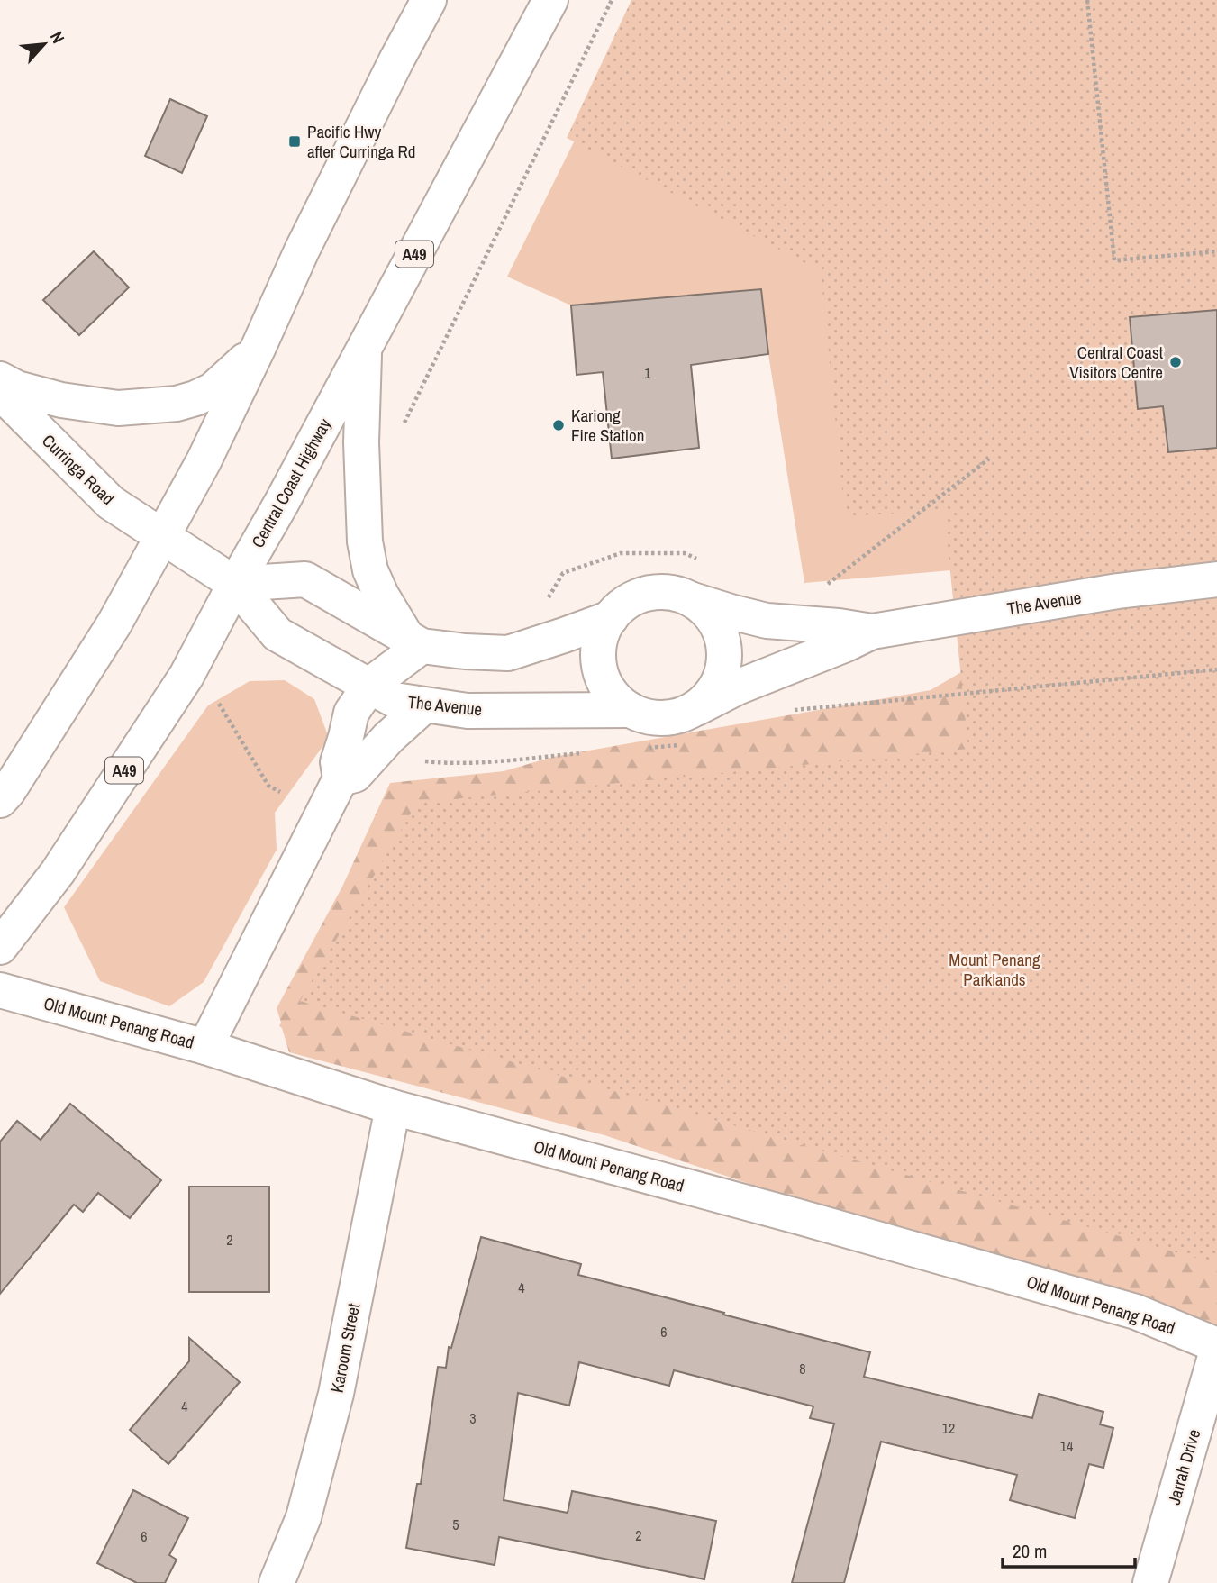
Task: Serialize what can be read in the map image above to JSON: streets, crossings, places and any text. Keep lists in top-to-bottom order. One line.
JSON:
{"streets":{"main road":["A49","Curringa Road","Central Coast Highway","The Avenue","Old Mount Penang Road","Karoom Street","Jarrah Drive"]},"crossings":[["Curringa Road","Central Coast Highway"],["Curringa Road","The Avenue"],["Old Mount Penang Road","Karoom Street"]],"parks":["Mount Penang Parklands"],"places":{"transit":["Pacific Hwy after Curringa Rd"],"other":["Central Coast Visitors Centre","Kariong Fire Station"]},"house_numbers":["1","2","4","6","8","4","3","12","14","5","2","6"],"scale_bar":"20 m","north":"top right"}
